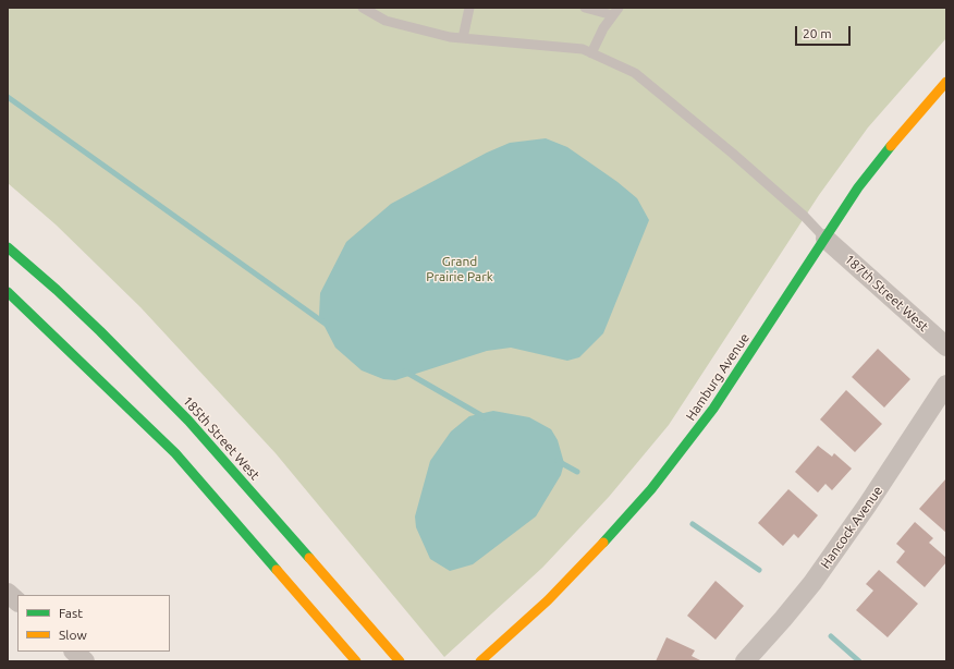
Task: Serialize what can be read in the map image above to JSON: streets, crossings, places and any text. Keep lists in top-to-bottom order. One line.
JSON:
{"streets":{"street":["187th Street West","Hamburg Avenue","185th Street West","Hancock Avenue"]},"crossings":[["187th Street West","Hamburg Avenue"]],"parks":["Grand Prairie Park"],"legend":["Fast","Slow"],"scale_bar":"20 m"}
